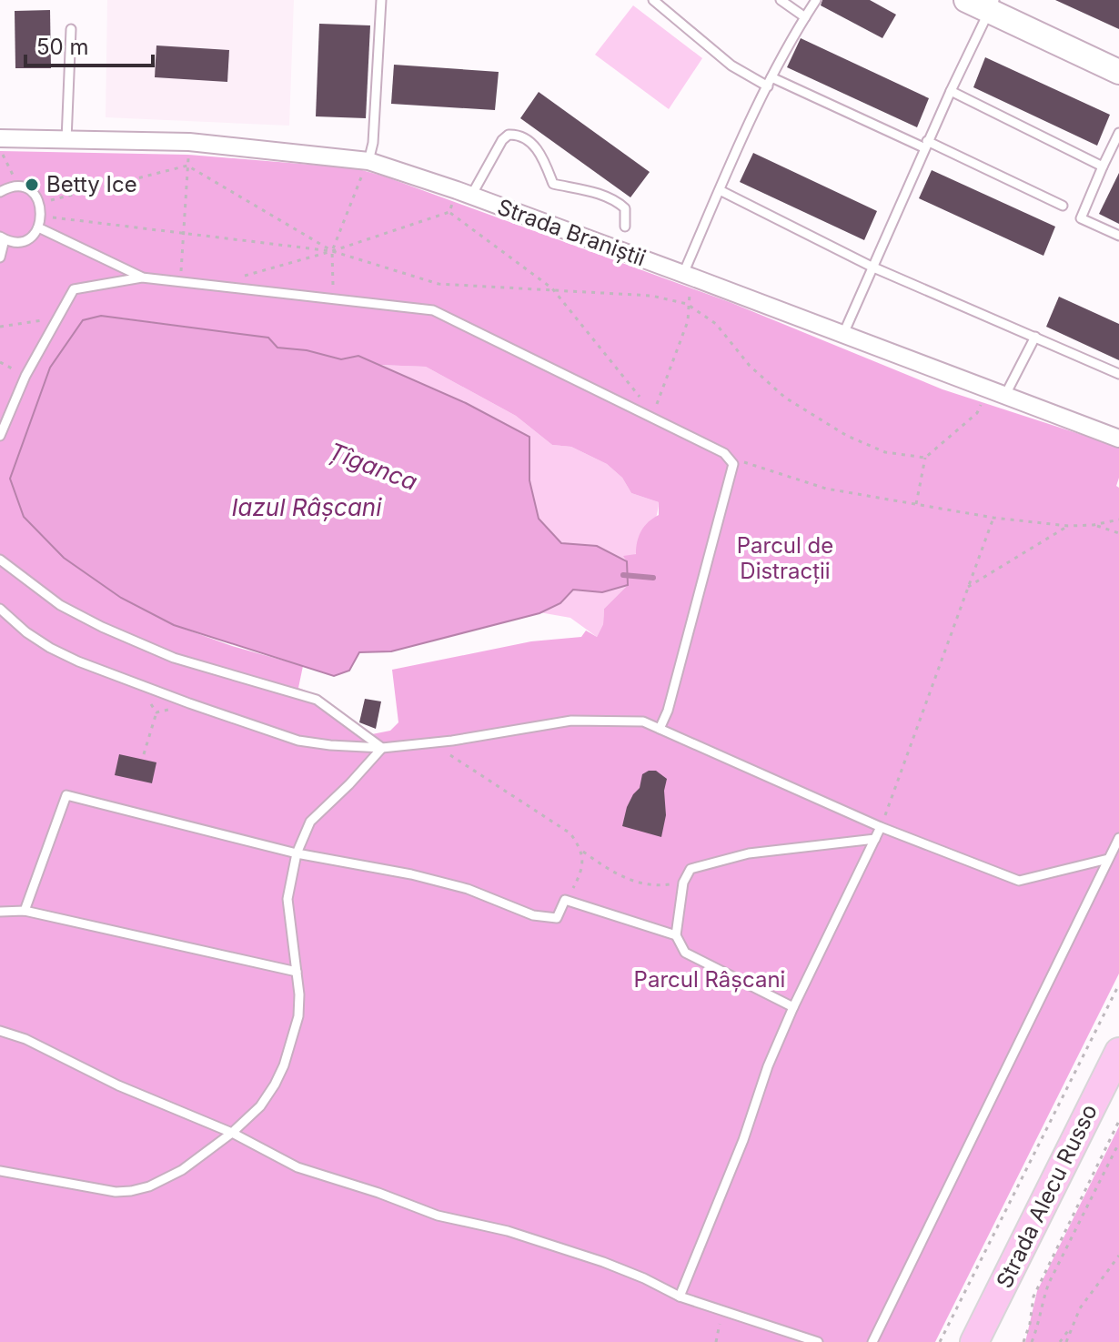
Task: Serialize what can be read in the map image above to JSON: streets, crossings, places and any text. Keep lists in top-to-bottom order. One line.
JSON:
{"streets":{"main road":["Strada Alecu Russo"],"street":["Strada Braniștii"]},"water":["Țîganca","Iazul Râșcani"],"parks":["Parcul de Distracții","Parcul Râșcani"],"places":["Betty Ice"],"scale_bar":"50 m"}
